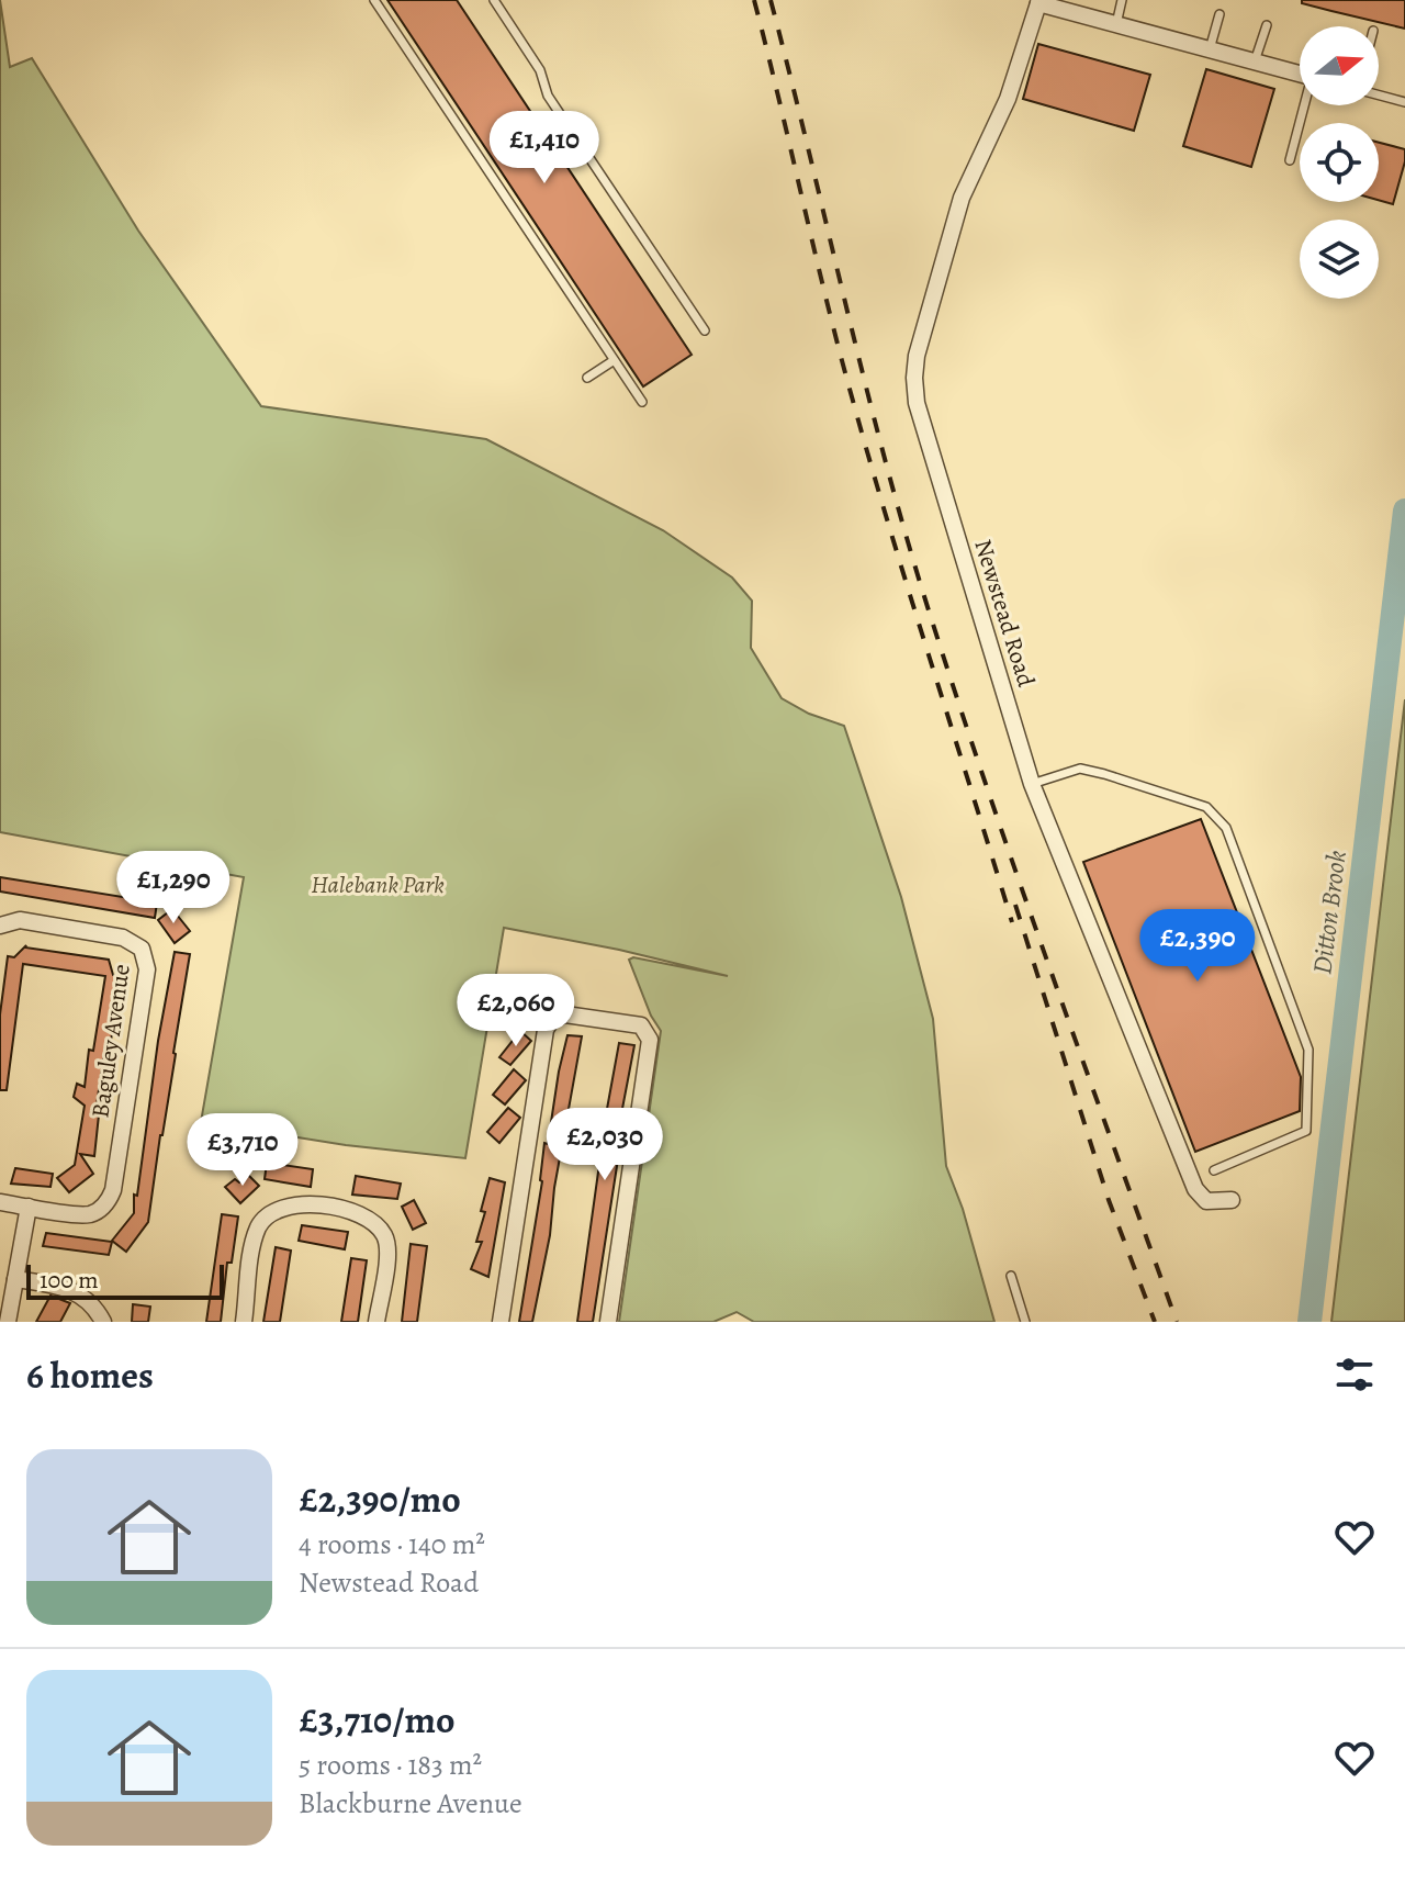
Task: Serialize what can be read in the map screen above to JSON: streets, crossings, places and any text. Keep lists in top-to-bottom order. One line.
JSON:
{"streets":{"street":["Newstead Road","Baguley Avenue"]},"water":["Ditton Brook"],"parks":["Halebank Park"],"scale_bar":"100 m","north":"right","page":{"price":["£1,410","£1,290","£2,390","£2,060","£2,030","£3,710"],"scale":"100 m","heading":"6 homes","list":[{"name":"£2,390/mo","note":"4 rooms · 140 m² · Newstead Road"},{"name":"£3,710/mo","note":"5 rooms · 183 m² · Blackburne Avenue"}]}}
